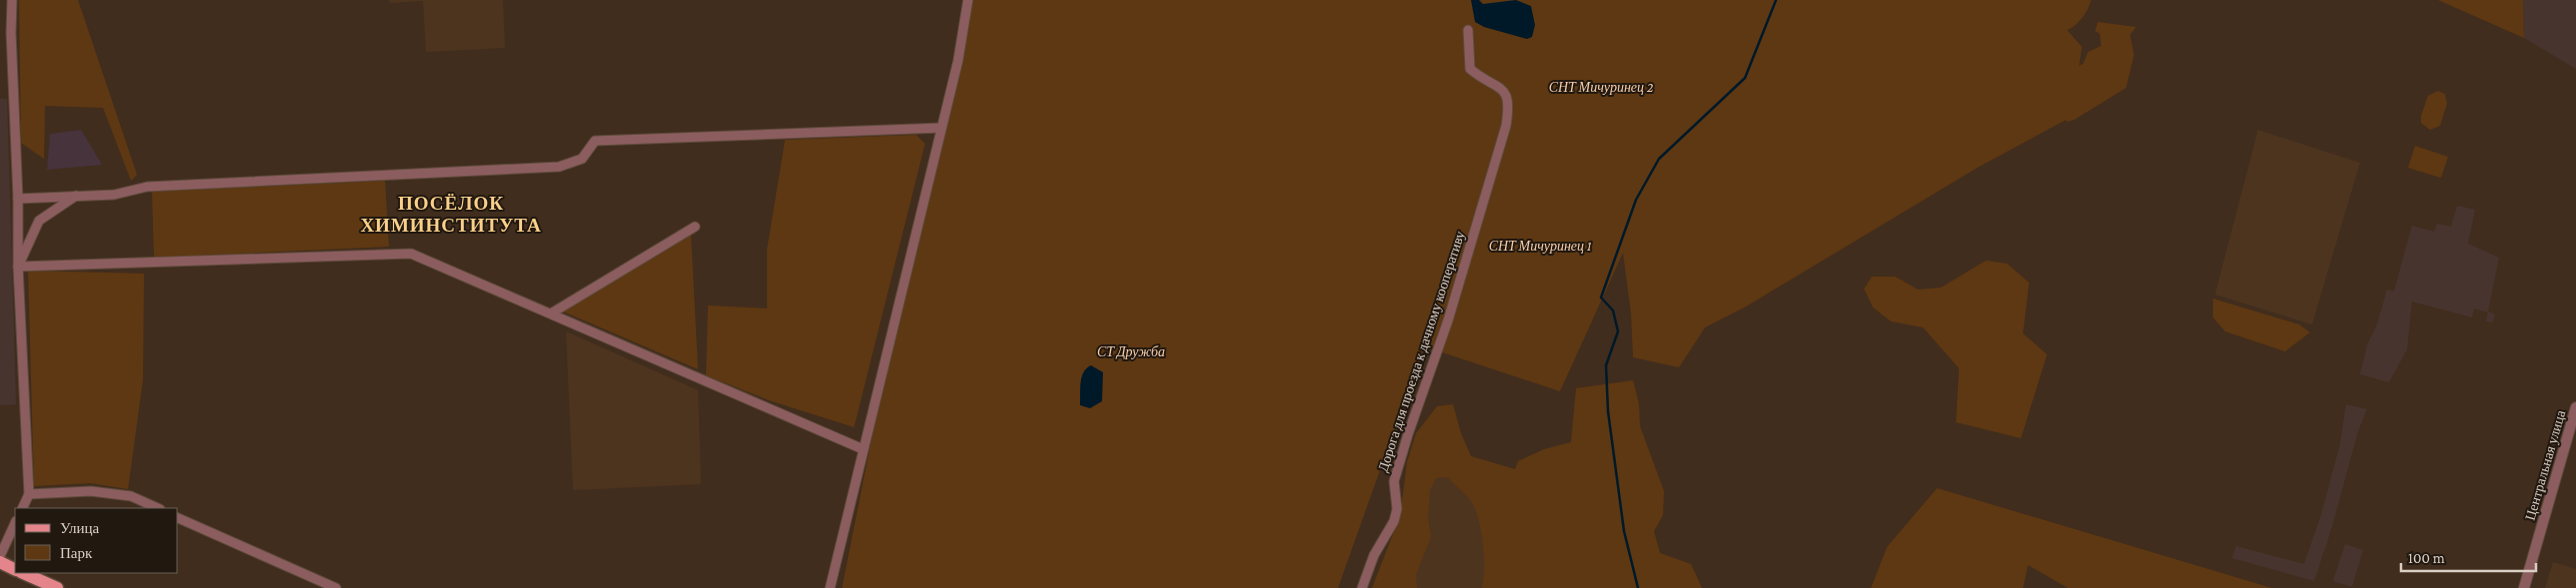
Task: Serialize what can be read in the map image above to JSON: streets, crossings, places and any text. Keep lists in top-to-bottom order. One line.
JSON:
{"streets":{"street":["Дорога для проезда к дачному кооперативу","Центральная улица"]},"districts":["ПОСЁЛОК ХИМИНСТИТУТА"],"parks":["СНТ Мичуринец 2","СНТ Мичуринец 1","СТ Дружба"],"legend":["Улица","Парк"],"scale_bar":"100 m"}
